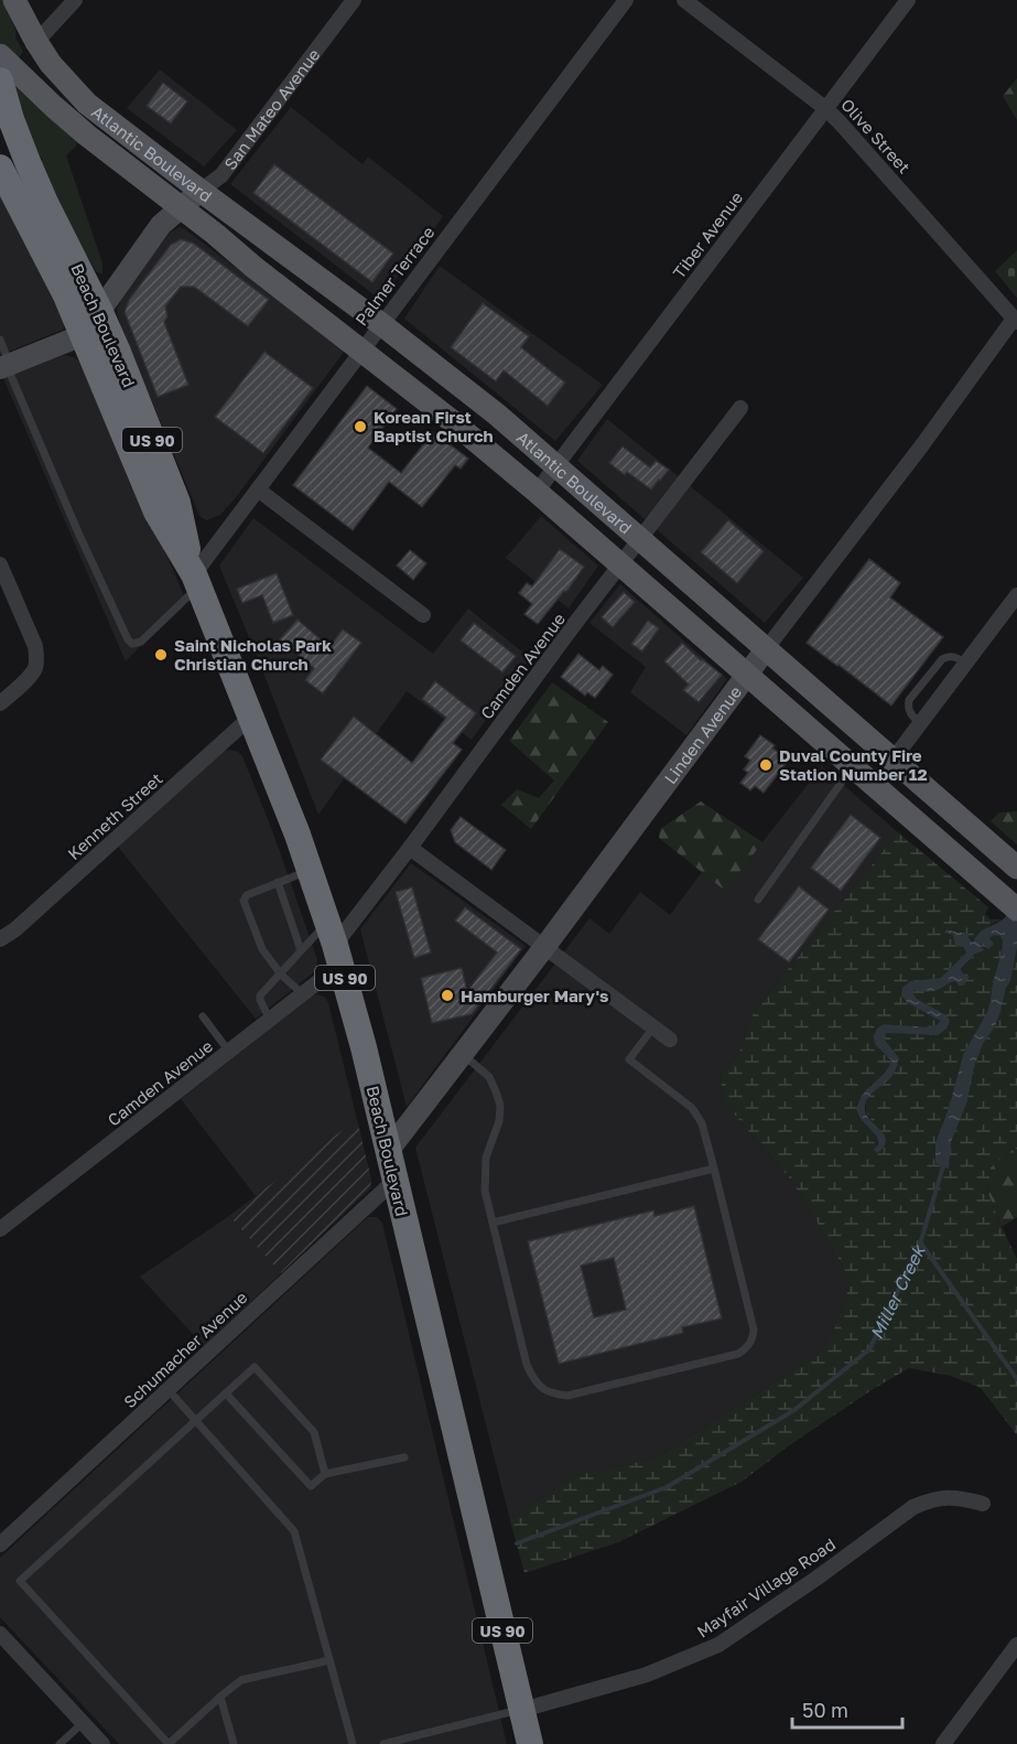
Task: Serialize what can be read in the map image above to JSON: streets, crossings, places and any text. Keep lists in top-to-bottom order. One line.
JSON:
{"streets":{"highway":["Beach Boulevard","US 90"],"main road":["Atlantic Boulevard"],"street":["San Mateo Avenue","Olive Street","Tiber Avenue","Palmer Terrace","Camden Avenue","Linden Avenue","Kenneth Street","Schumacher Avenue","Mayfair Village Road"]},"crossings":[["San Mateo Avenue","Atlantic Boulevard"],["San Mateo Avenue","Beach Boulevard"],["Olive Street","Tiber Avenue"],["Olive Street","Linden Avenue"],["Atlantic Boulevard","Tiber Avenue"],["Atlantic Boulevard","Palmer Terrace"],["Atlantic Boulevard","Camden Avenue"],["Atlantic Boulevard","Linden Avenue"],["Palmer Terrace","Beach Boulevard"],["Beach Boulevard","Camden Avenue"],["Beach Boulevard","Linden Avenue"],["Beach Boulevard","Kenneth Street"],["Beach Boulevard","Schumacher Avenue"],["Beach Boulevard","Mayfair Village Road"]],"water":["Miller Creek"],"places":["Korean First Baptist Church","Saint Nicholas Park Christian Church","Duval County Fire Station Number 12","Hamburger Mary's"],"scale_bar":"50 m"}
